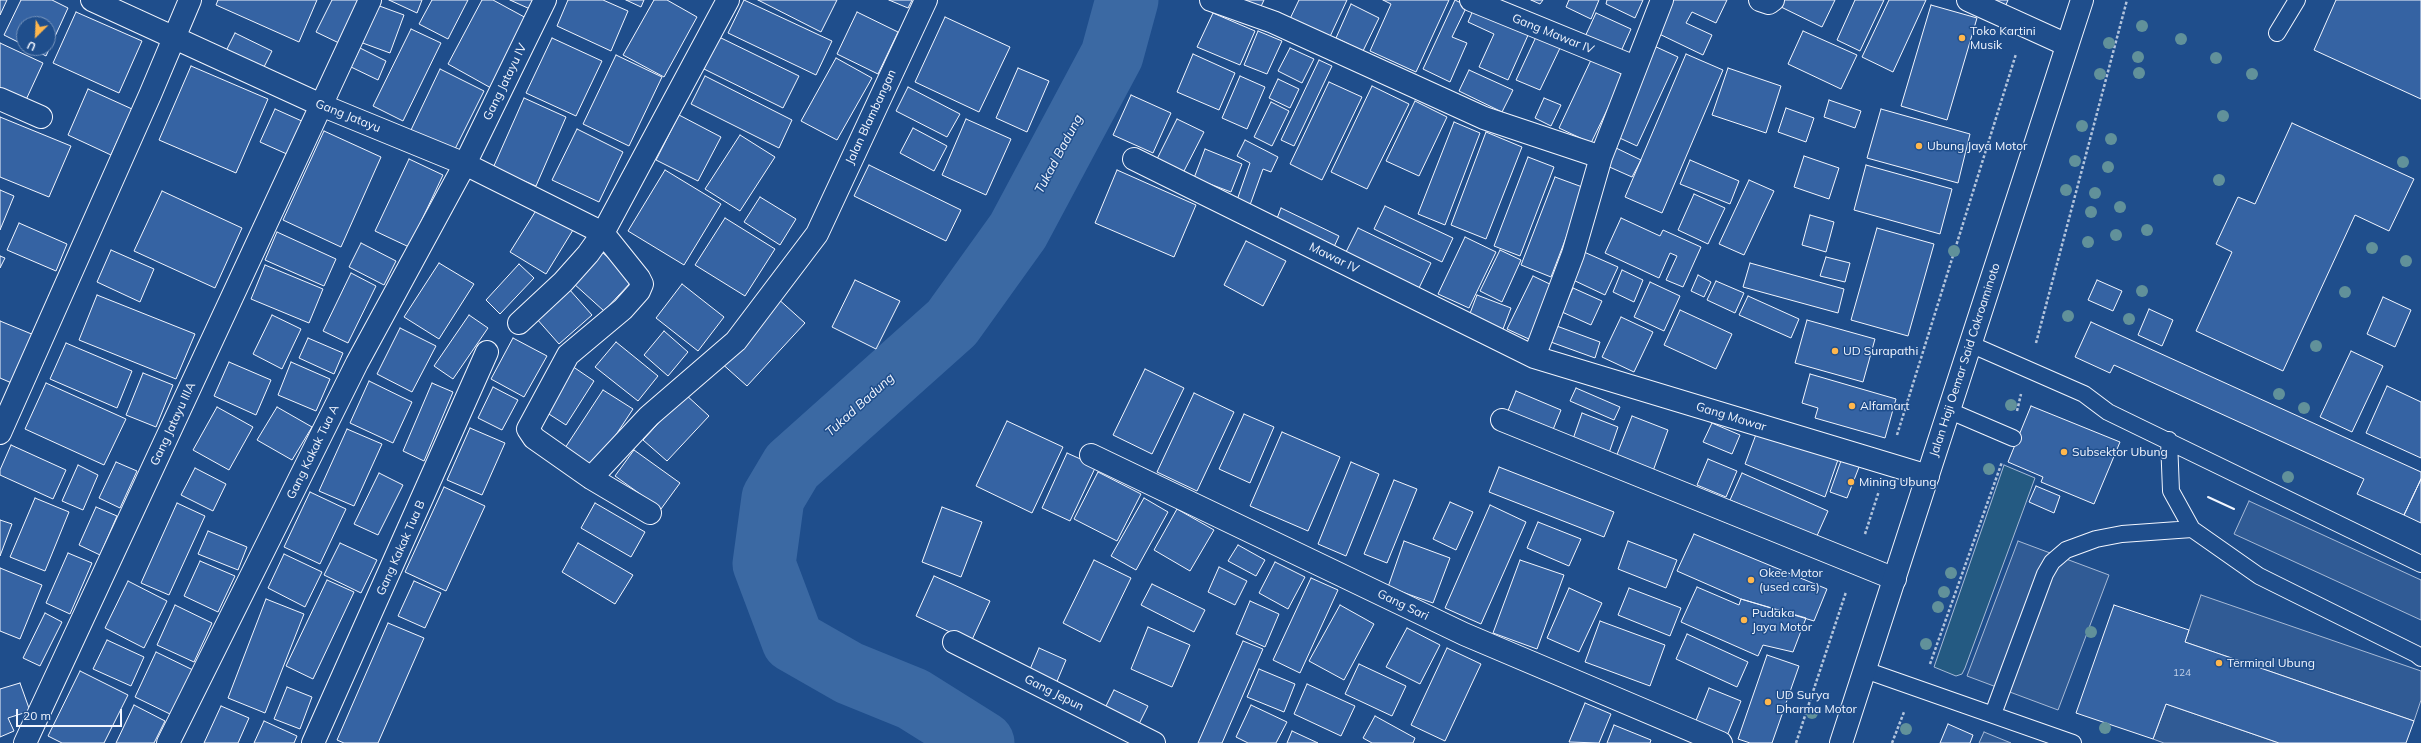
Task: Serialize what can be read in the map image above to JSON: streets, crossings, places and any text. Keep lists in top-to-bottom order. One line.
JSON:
{"streets":{"main road":["Gang Mawar IV","Gang Jatayu IV","Gang Jatayu","Jalan Blambangan","Mawar IV","Jalan Haji Oemar Said Cokroaminoto","Gang Mawar","Gang Jatayu IIIA","Gang Kakak Tua A","Gang Kakak Tua B","Gang Sari","Gang Jepun"]},"crossings":[["Gang Jatayu IV","Gang Jatayu"],["Gang Jatayu IV","Gang Kakak Tua A"],["Gang Jatayu","Gang Jatayu IIIA"],["Gang Jatayu","Gang Kakak Tua A"],["Mawar IV","Gang Mawar"],["Jalan Haji Oemar Said Cokroaminoto","Gang Mawar"]],"water":["Tukad Badung"],"places":["Toko Kartini Musik","Ubung Jaya Motor","UD Surapathi","Alfamart","Subsektor Ubung","Mining Ubung","Okee Motor (used cars)","Pudaka Jaya Motor","Terminal Ubung","UD Surya Dharma Motor"],"house_numbers":["124"],"scale_bar":"20 m","north":"bottom left"}
